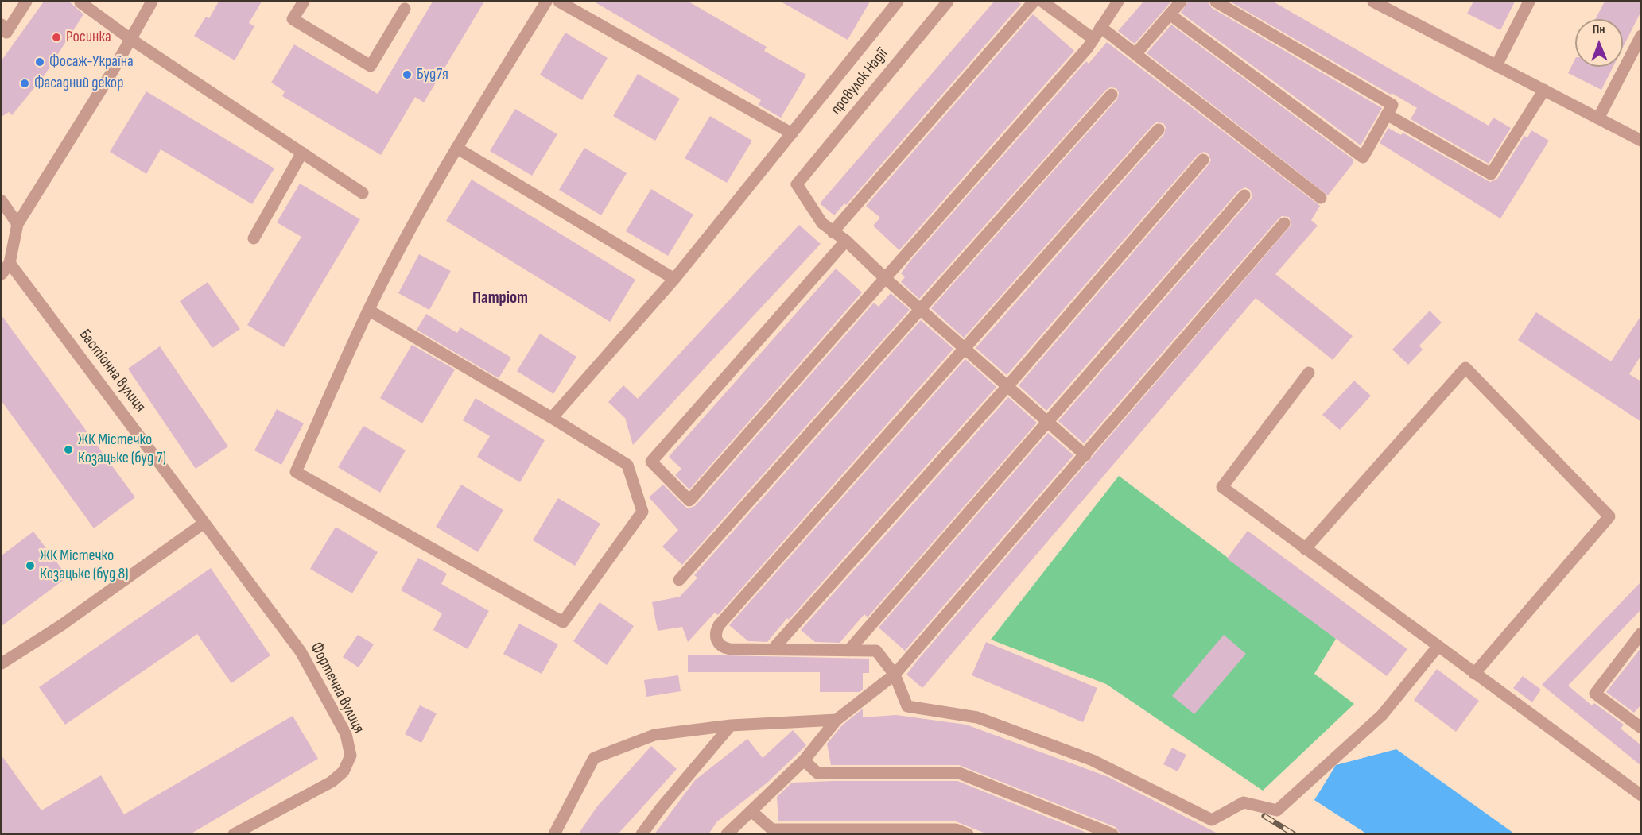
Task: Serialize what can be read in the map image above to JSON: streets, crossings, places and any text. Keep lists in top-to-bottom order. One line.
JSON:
{"streets":{"street":["провулок Надії","Бастіонна вулиця","Фортечна вулиця"]},"crossings":[["Бастіонна вулиця","Фортечна вулиця"]],"districts":["Патріот"],"places":["Росинка","Фосаж-Україна","Буд7я","Фасадний декор","ЖК Містечко Козацьке (буд 7)","ЖК Містечко Козацьке (буд 8)"],"north":"top"}
